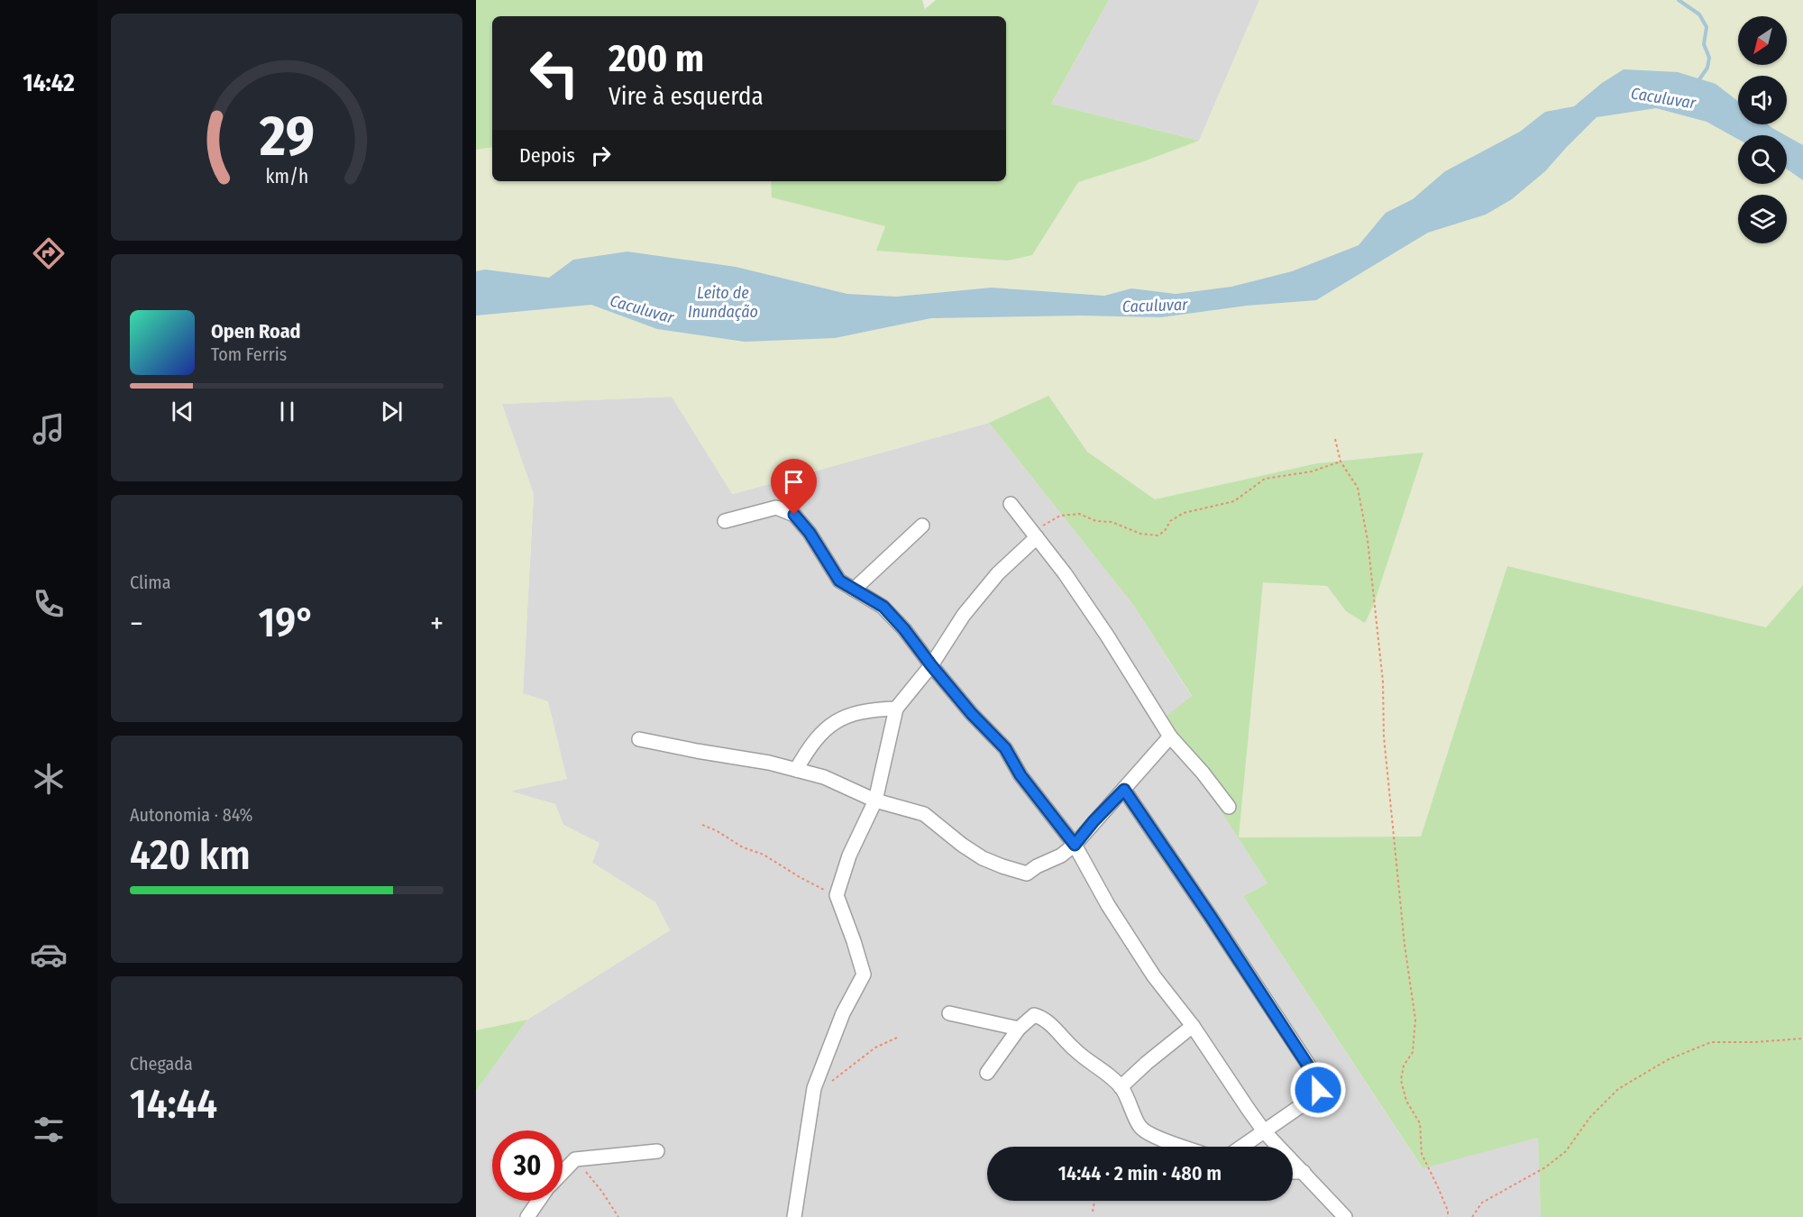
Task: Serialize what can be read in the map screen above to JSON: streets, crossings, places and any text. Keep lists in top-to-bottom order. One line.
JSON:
{"water":["Caculuvar","Leito de Inundação"],"north":"bottom left","page":{"tabs":"14:42","turn":["200 m","Vire à esquerda"],"then":"Depois","song":["Open Road","Tom Ferris"],"tile":["Clima",["Autonomia · 84%","420 km"],["Chegada","14:44"]],"heat":["−","19°","+"],"limit":"30","trip":"14:44 · 2 min · 480 m","gauge":["29","km/h"]}}
